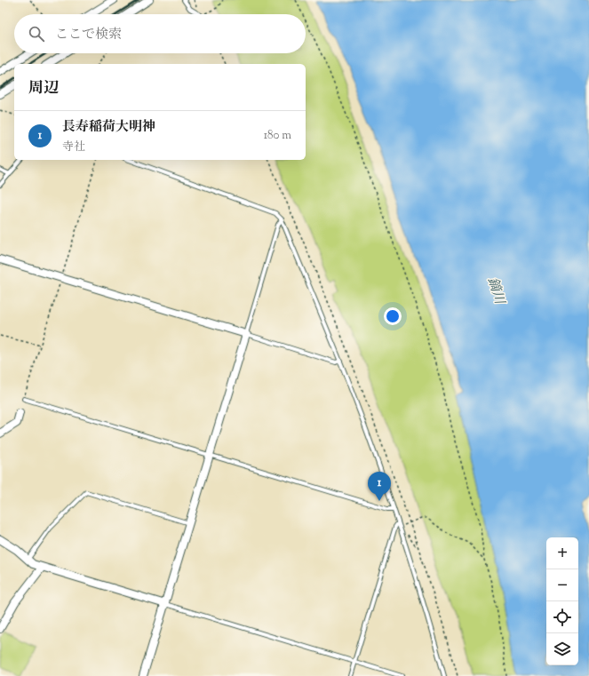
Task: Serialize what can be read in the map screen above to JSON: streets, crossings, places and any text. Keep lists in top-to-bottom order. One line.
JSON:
{"water":["鏑川"],"page":{"search":"ここで検索","heading":"周辺","list":[{"mark":"1","name":"長寿稲荷大明神","note":"寺社","value":"180 m"}],"pins":"1","map_buttons":["+","−"]}}
